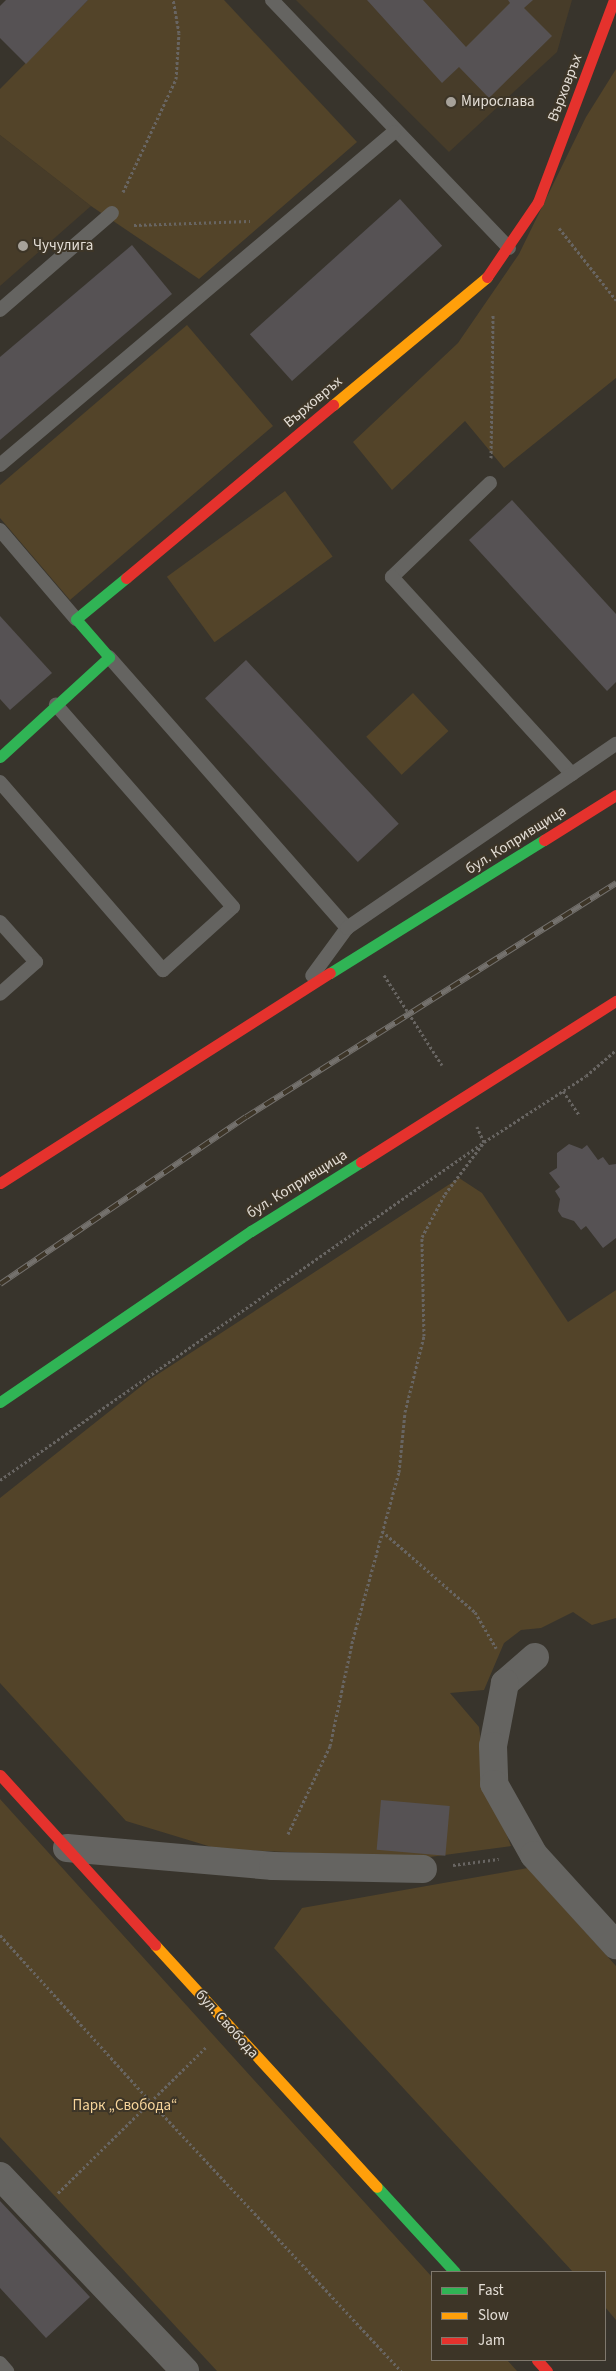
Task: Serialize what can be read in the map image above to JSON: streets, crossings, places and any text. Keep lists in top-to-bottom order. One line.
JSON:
{"streets":{"street":["Върховръх","бул. Копривщица","бул. Свобода"]},"parks":["Парк „Свобода“"],"places":["Мирослава","Чучулига"],"legend":["Fast","Slow","Jam"]}
